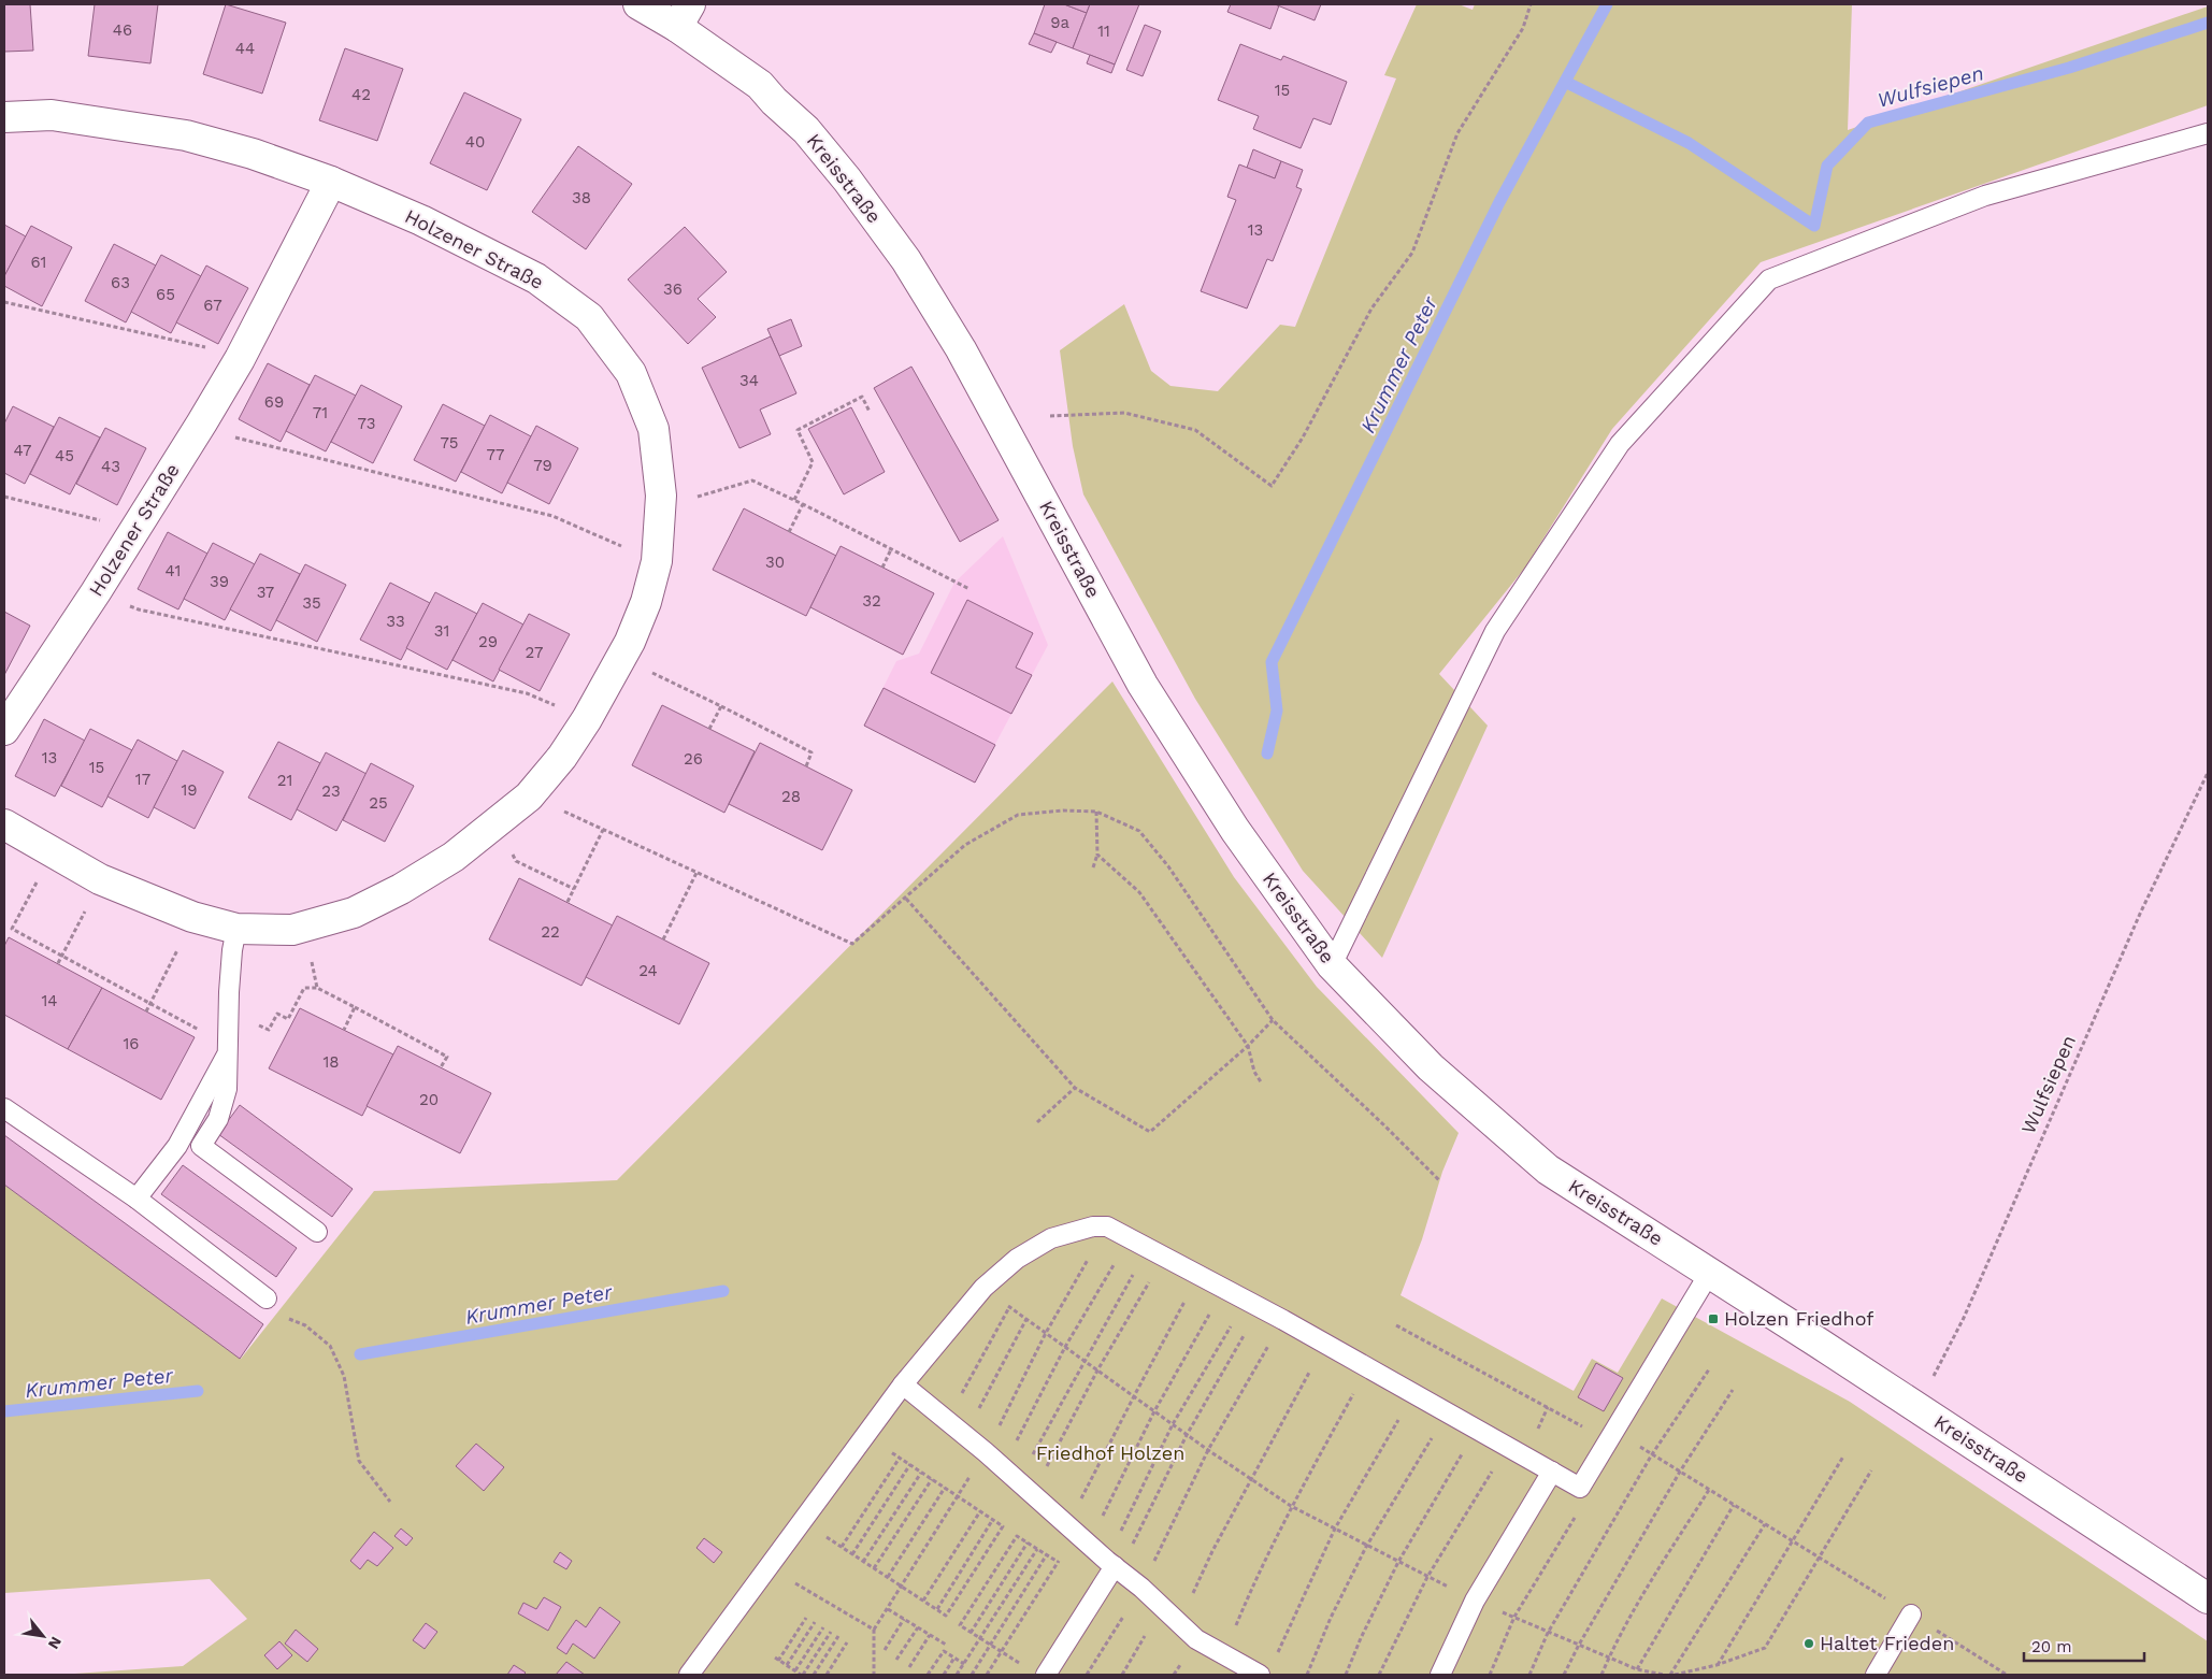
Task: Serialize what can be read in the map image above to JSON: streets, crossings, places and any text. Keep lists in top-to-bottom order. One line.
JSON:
{"streets":{"street":["Kreisstraße","Holzener Straße"],"path":["Wulfsiepen"]},"crossings":[["Kreisstraße","Wulfsiepen"]],"water":["Wulfsiepen","Krummer Peter"],"parks":["Friedhof Holzen"],"places":{"transit":["Holzen Friedhof"],"other":["Haltet Frieden"]},"house_numbers":["9a","46","11","44","15","42","40","38","13","61","63","36","65","67","34","69","71","73","75","47","77","45","79","43","30","41","39","37","32","35","33","31","29","27","13","26","15","17","21","19","23","28","25","22","24","14","16","18","20"],"scale_bar":"20 m","north":"bottom right"}
